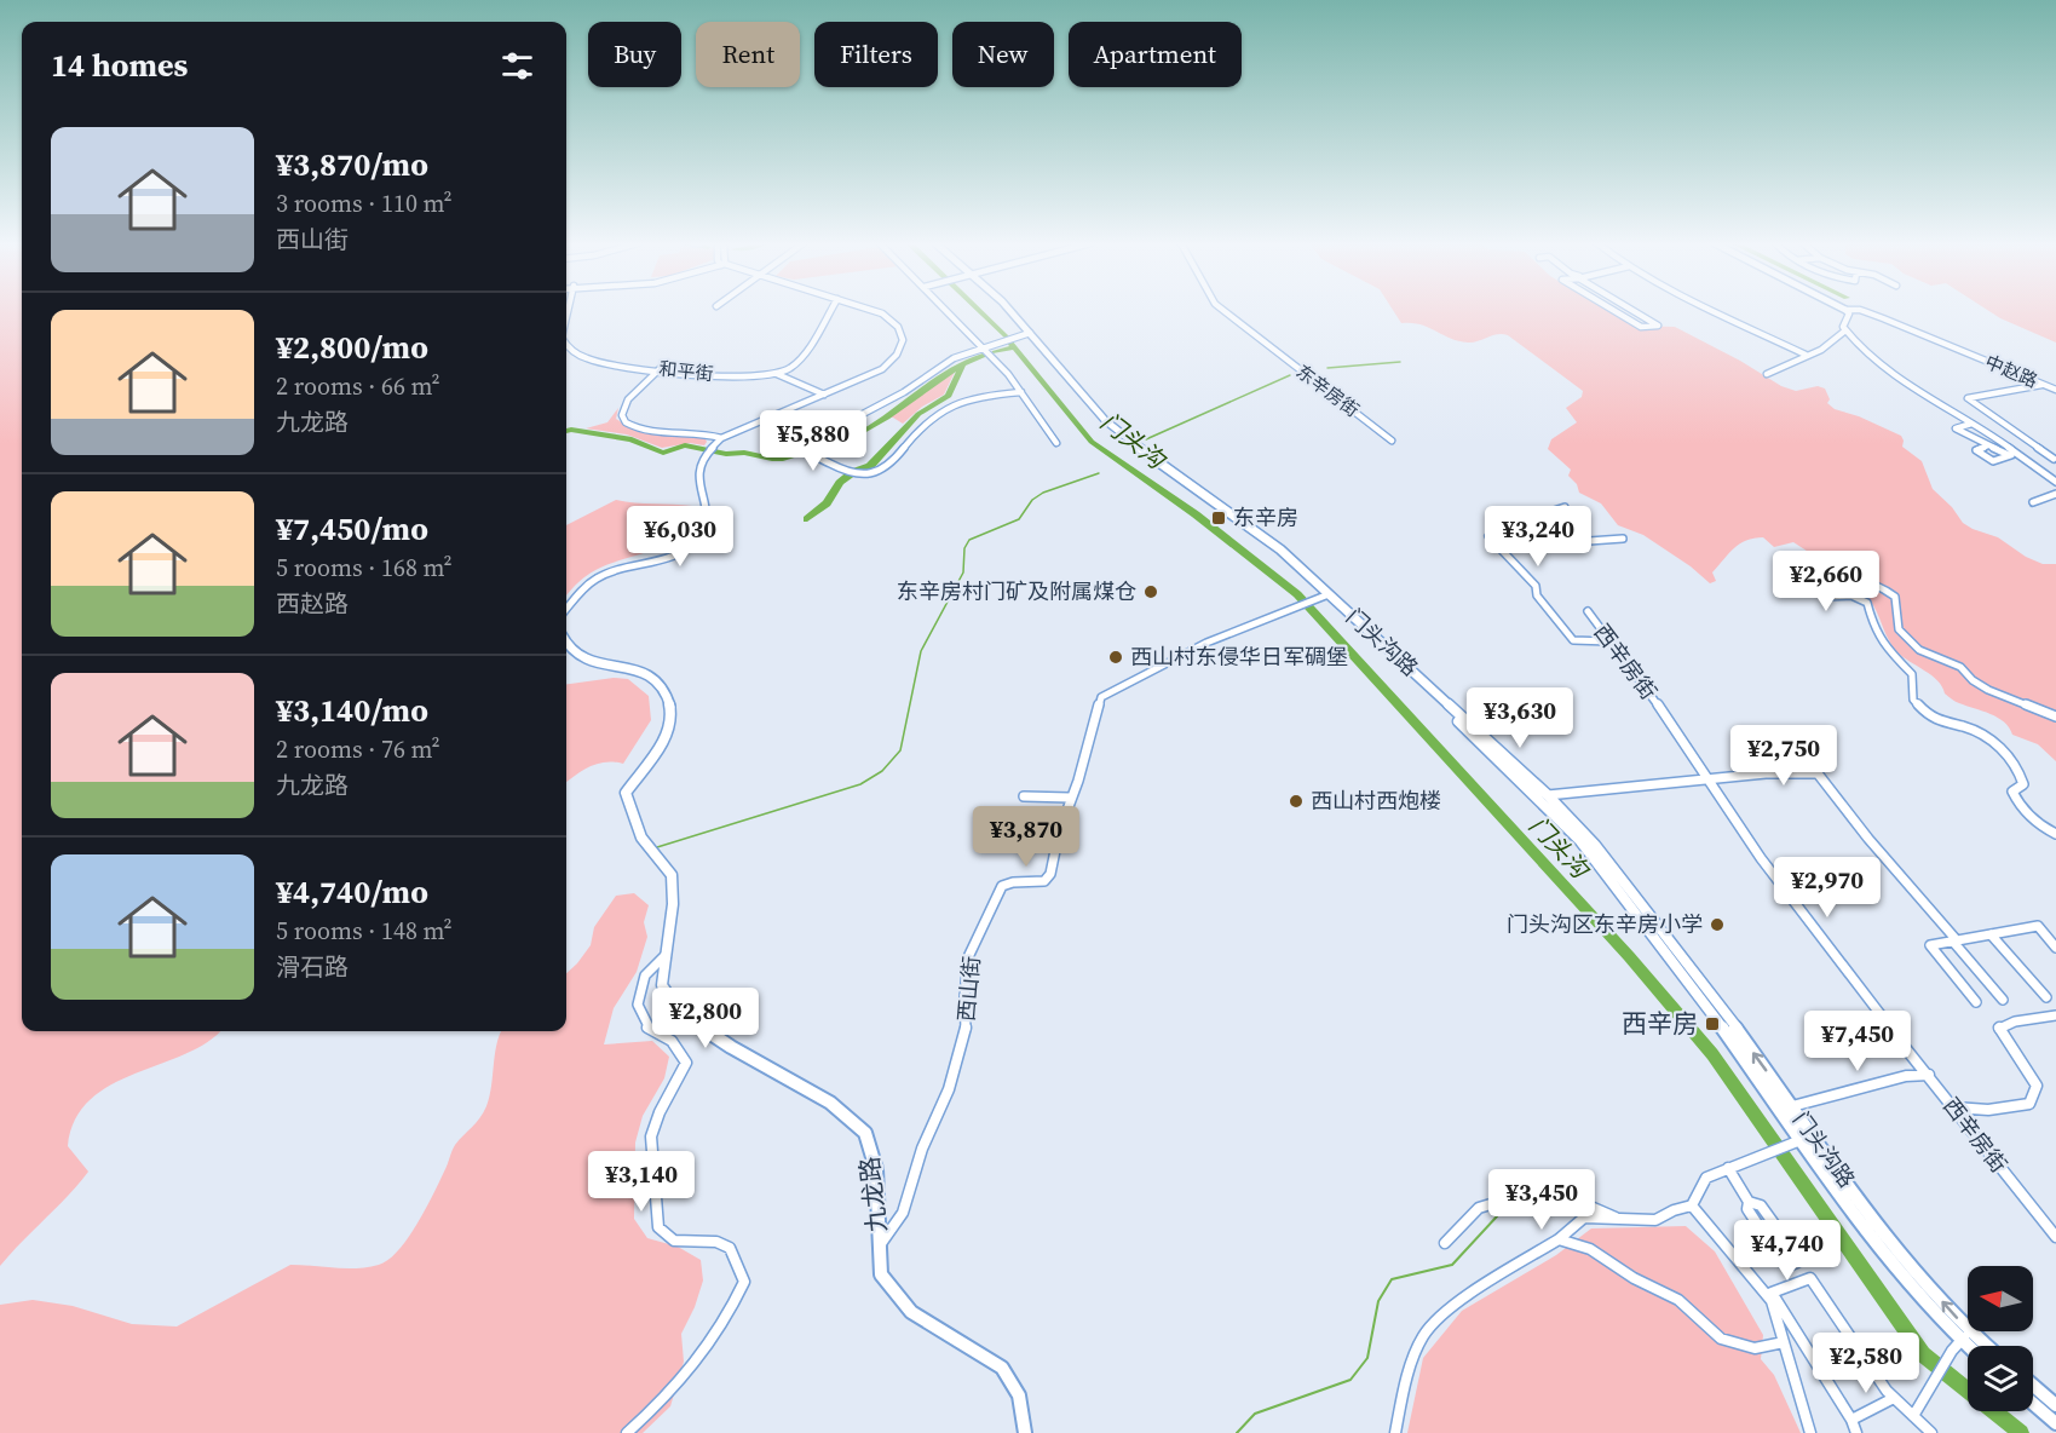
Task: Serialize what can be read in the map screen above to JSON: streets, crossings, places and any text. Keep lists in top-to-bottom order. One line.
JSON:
{"streets":{"main road":["门头沟路","九龙路"],"street":["和平街","中赵路","东辛房街","西辛房街","西山街"]},"crossings":[["门头沟路","西山街"],["西山街","九龙路"]],"water":["门头沟"],"places":{"transit":["东辛房","西辛房"],"other":["东辛房村门矿及附属煤仓","西山村东侵华日军碉堡","西山村西炮楼","门头沟区东辛房小学"]},"north":"left","page":{"chip":["Buy","Rent","Filters","New","Apartment"],"heading":"14 homes","list":[{"name":"¥3,870/mo","note":"3 rooms · 110 m² · 西山街"},{"name":"¥2,800/mo","note":"2 rooms · 66 m² · 九龙路"},{"name":"¥7,450/mo","note":"5 rooms · 168 m² · 西赵路"},{"name":"¥3,140/mo","note":"2 rooms · 76 m² · 九龙路"},{"name":"¥4,740/mo","note":"5 rooms · 148 m² · 滑石路"}],"price":["¥5,880","¥6,030","¥3,240","¥2,660","¥3,630","¥2,750","¥3,870","¥2,970","¥2,800","¥7,450","¥3,140","¥3,450","¥4,740","¥2,580"]}}
